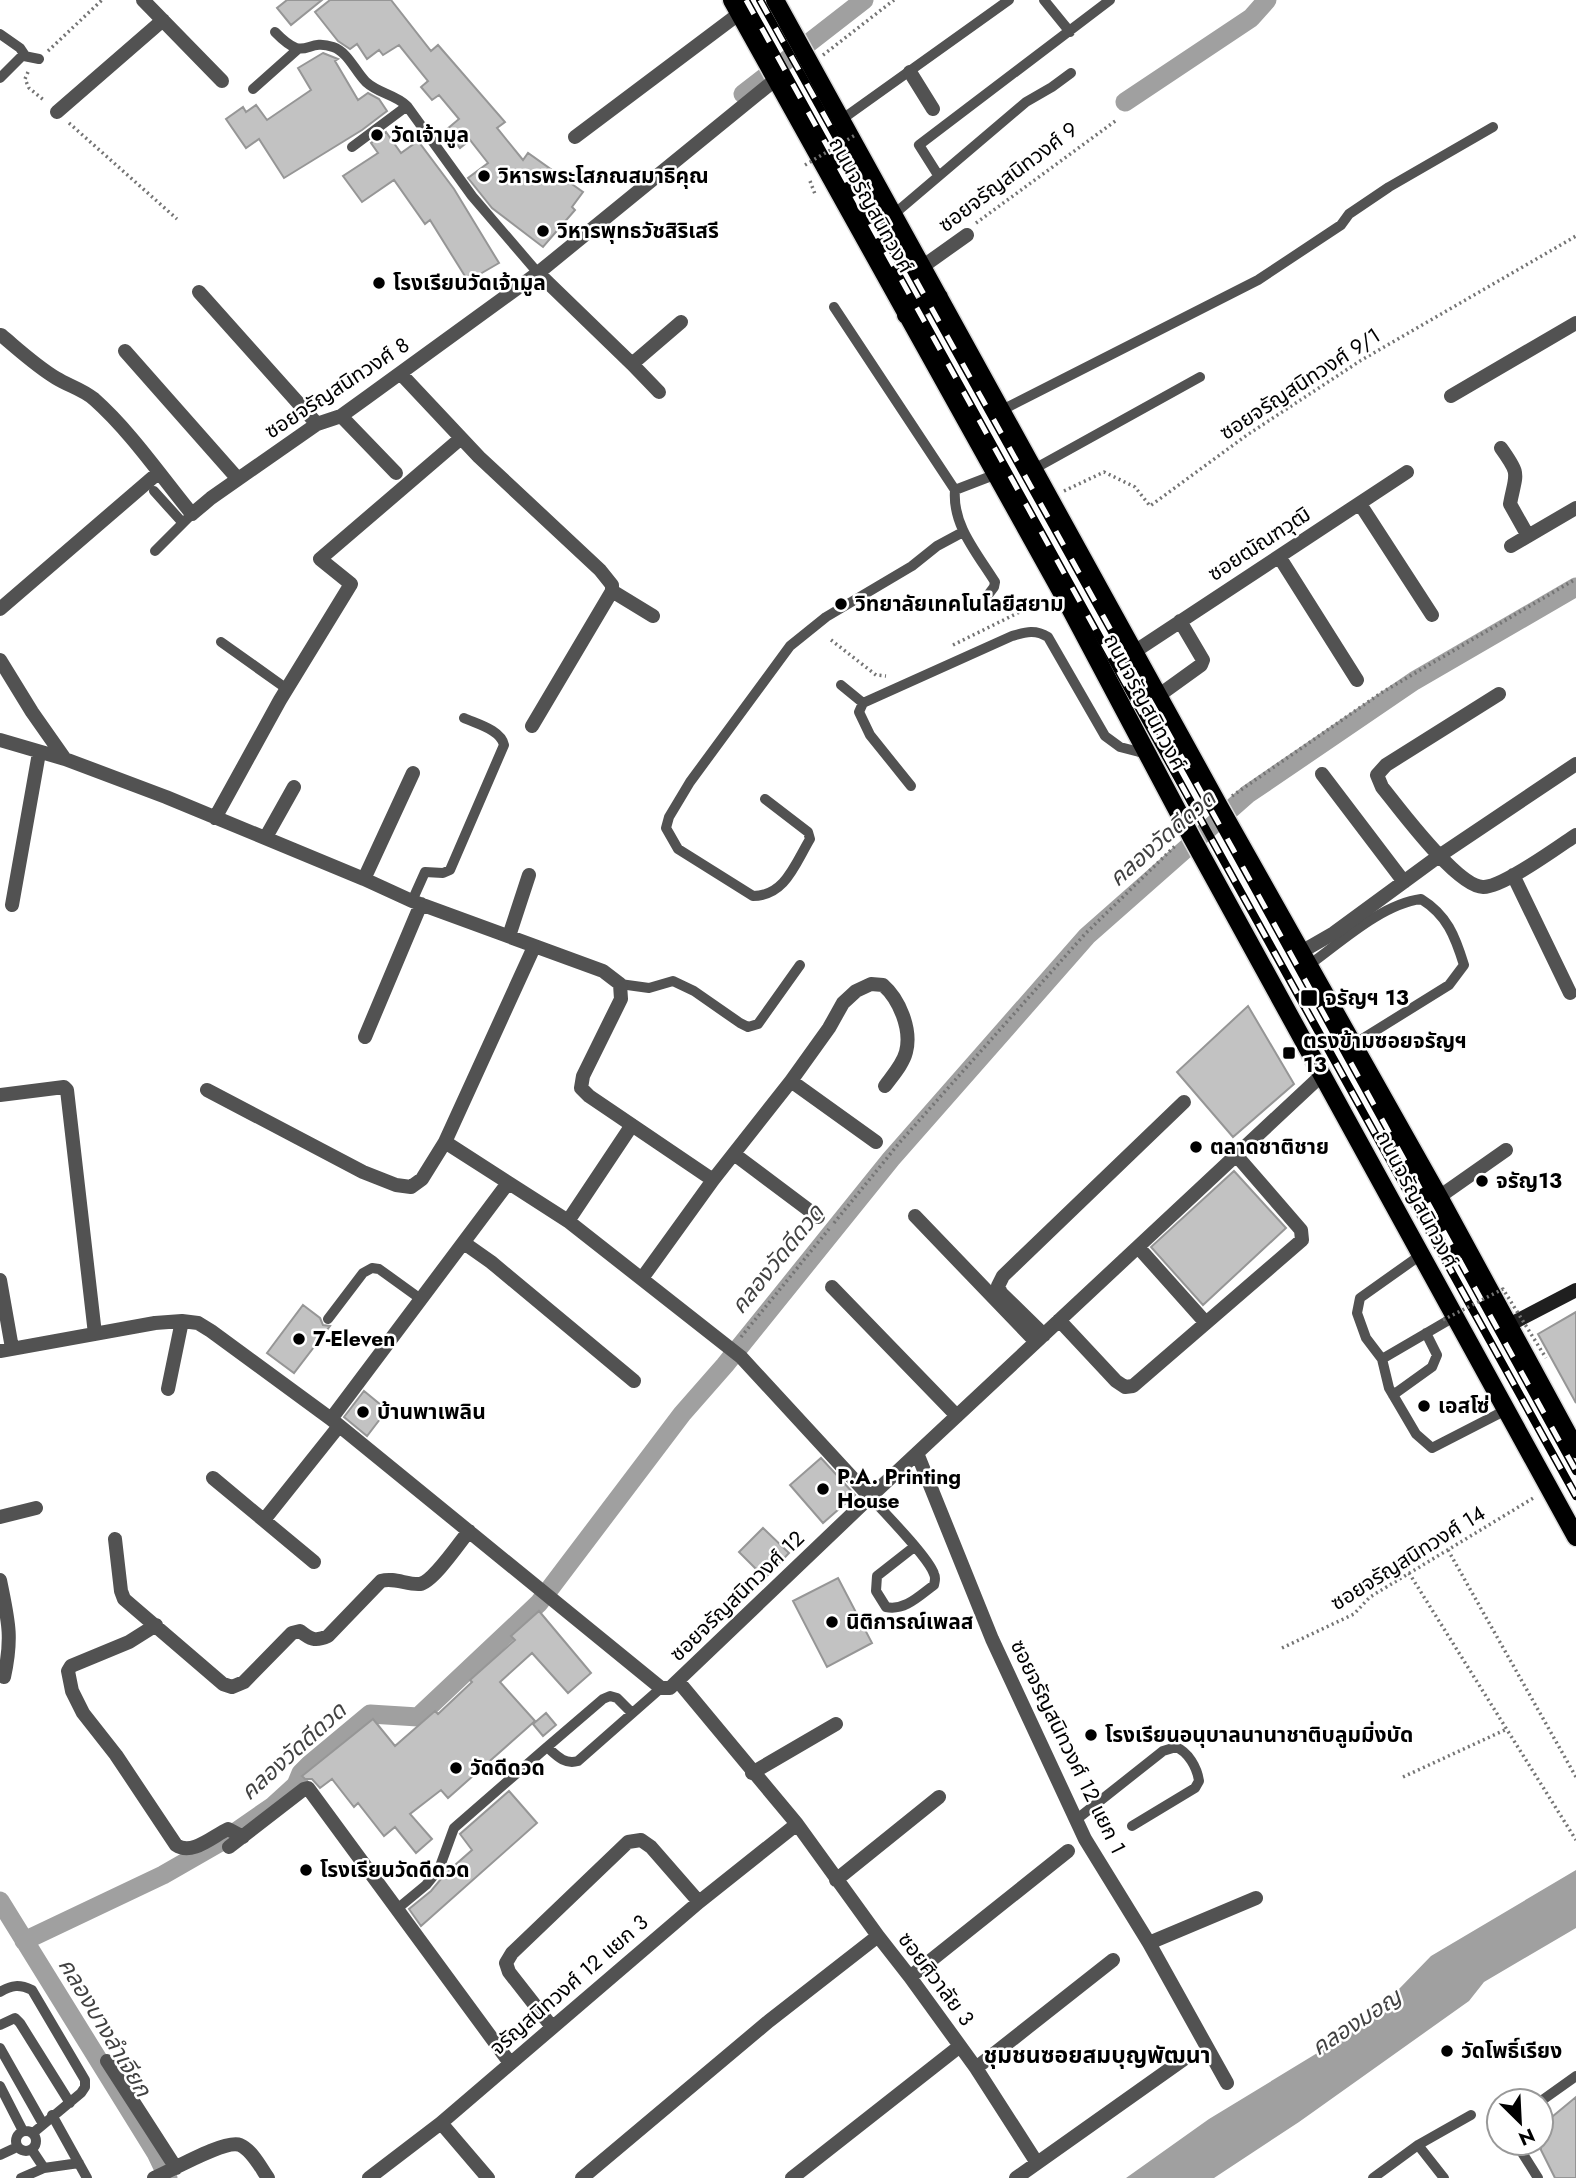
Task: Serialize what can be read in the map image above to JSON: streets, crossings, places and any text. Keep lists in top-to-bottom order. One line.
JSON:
{"streets":{"main road":["ถนนจรัญสนิทวงศ์"],"street":["ซอยจรัญสนิทวงศ์ 9","ซอยจรัญสนิทวงศ์ 8","ซอยฒัณฑวุฒิ","ซอยจรัญสนิทวงศ์ 12","ซอยจรัญสนิทวงศ์ 12 แยก 1","ซอยศิวาลัย 3","จรัญสนิทวงศ์ 12 แยก 3"],"path":["ซอยจรัญสนิทวงศ์ 9/1","ซอยจรัญสนิทวงศ์ 14"]},"crossings":[["ซอยจรัญสนิทวงศ์ 9","ถนนจรัญสนิทวงศ์"],["ถนนจรัญสนิทวงศ์","ซอยจรัญสนิทวงศ์ 9/1"],["ถนนจรัญสนิทวงศ์","ซอยจรัญสนิทวงศ์ 8"],["ถนนจรัญสนิทวงศ์","ซอยฒัณฑวุฒิ"],["ถนนจรัญสนิทวงศ์","ซอยจรัญสนิทวงศ์ 14"],["ถนนจรัญสนิทวงศ์","ซอยจรัญสนิทวงศ์ 12"],["ซอยจรัญสนิทวงศ์ 12","ซอยจรัญสนิทวงศ์ 12 แยก 1"],["ซอยจรัญสนิทวงศ์ 12","ซอยศิวาลัย 3"],["ซอยศิวาลัย 3","จรัญสนิทวงศ์ 12 แยก 3"]],"districts":["ชุมชนซอยสมบุญพัฒนา"],"water":["คลองวัดดีดวด","คลองมอญ","คลองบางลำเจียก"],"places":{"other":["วัดเจ้ามูล","วิหารพระโสภณสมาธิคุณ","วิหารพุทธวัชสิริเสรี","โรงเรียนวัดเจ้ามูล","วิทยาลัยเทคโนโลยีสยาม","ตลาดชาติชาย","จรัญ13","7-Eleven","เอสโซ่","บ้านพาเพลิน","P.A. Printing House","นิติการณ์เพลส","โรงเรียนอนุบาลนานาชาติบลูมมิ่งบัด","วัดดีดวด","โรงเรียนวัดดีดวด","วัดโพธิ์เรียง"],"transit":["จรัญฯ 13","ตรงข้ามซอยจรัญฯ 13"]},"north":"bottom right"}
